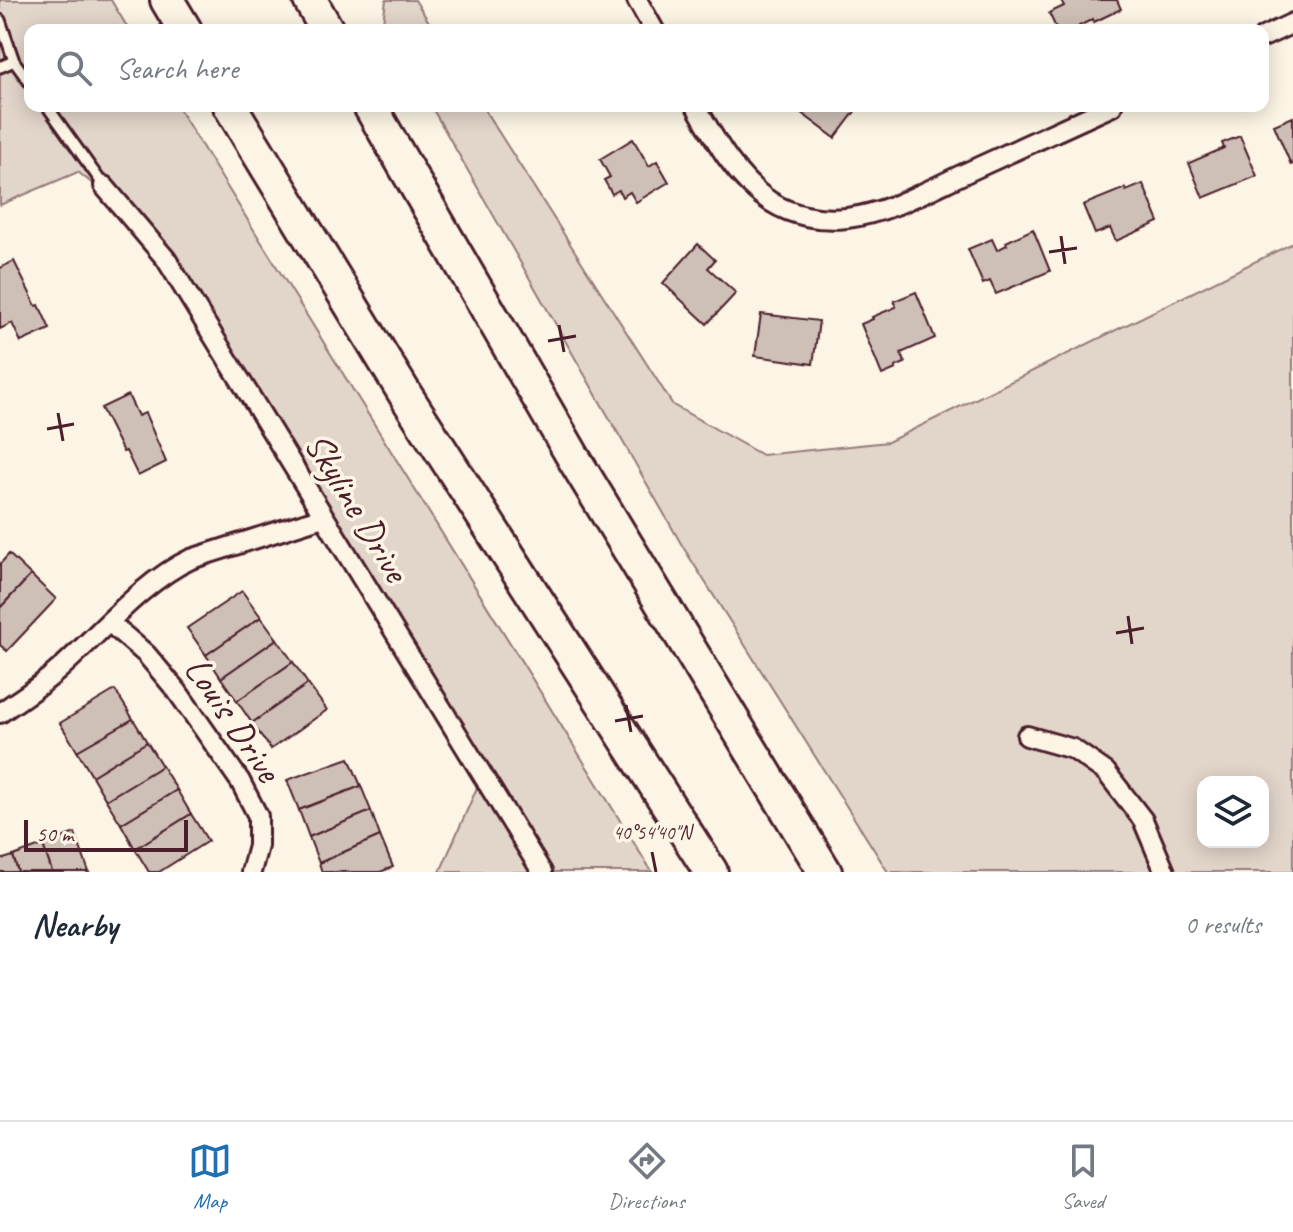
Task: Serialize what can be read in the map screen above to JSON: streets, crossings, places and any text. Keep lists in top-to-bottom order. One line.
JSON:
{"streets":{"street":["Skyline Drive","Louis Drive"]},"scale_bar":"50 m","page":{"search":"Search here","scale":"50 m","heading":["Nearby","0 results"],"nav":["Map","Directions","Saved"]},"coordinates":["40°54'40\"N"]}
